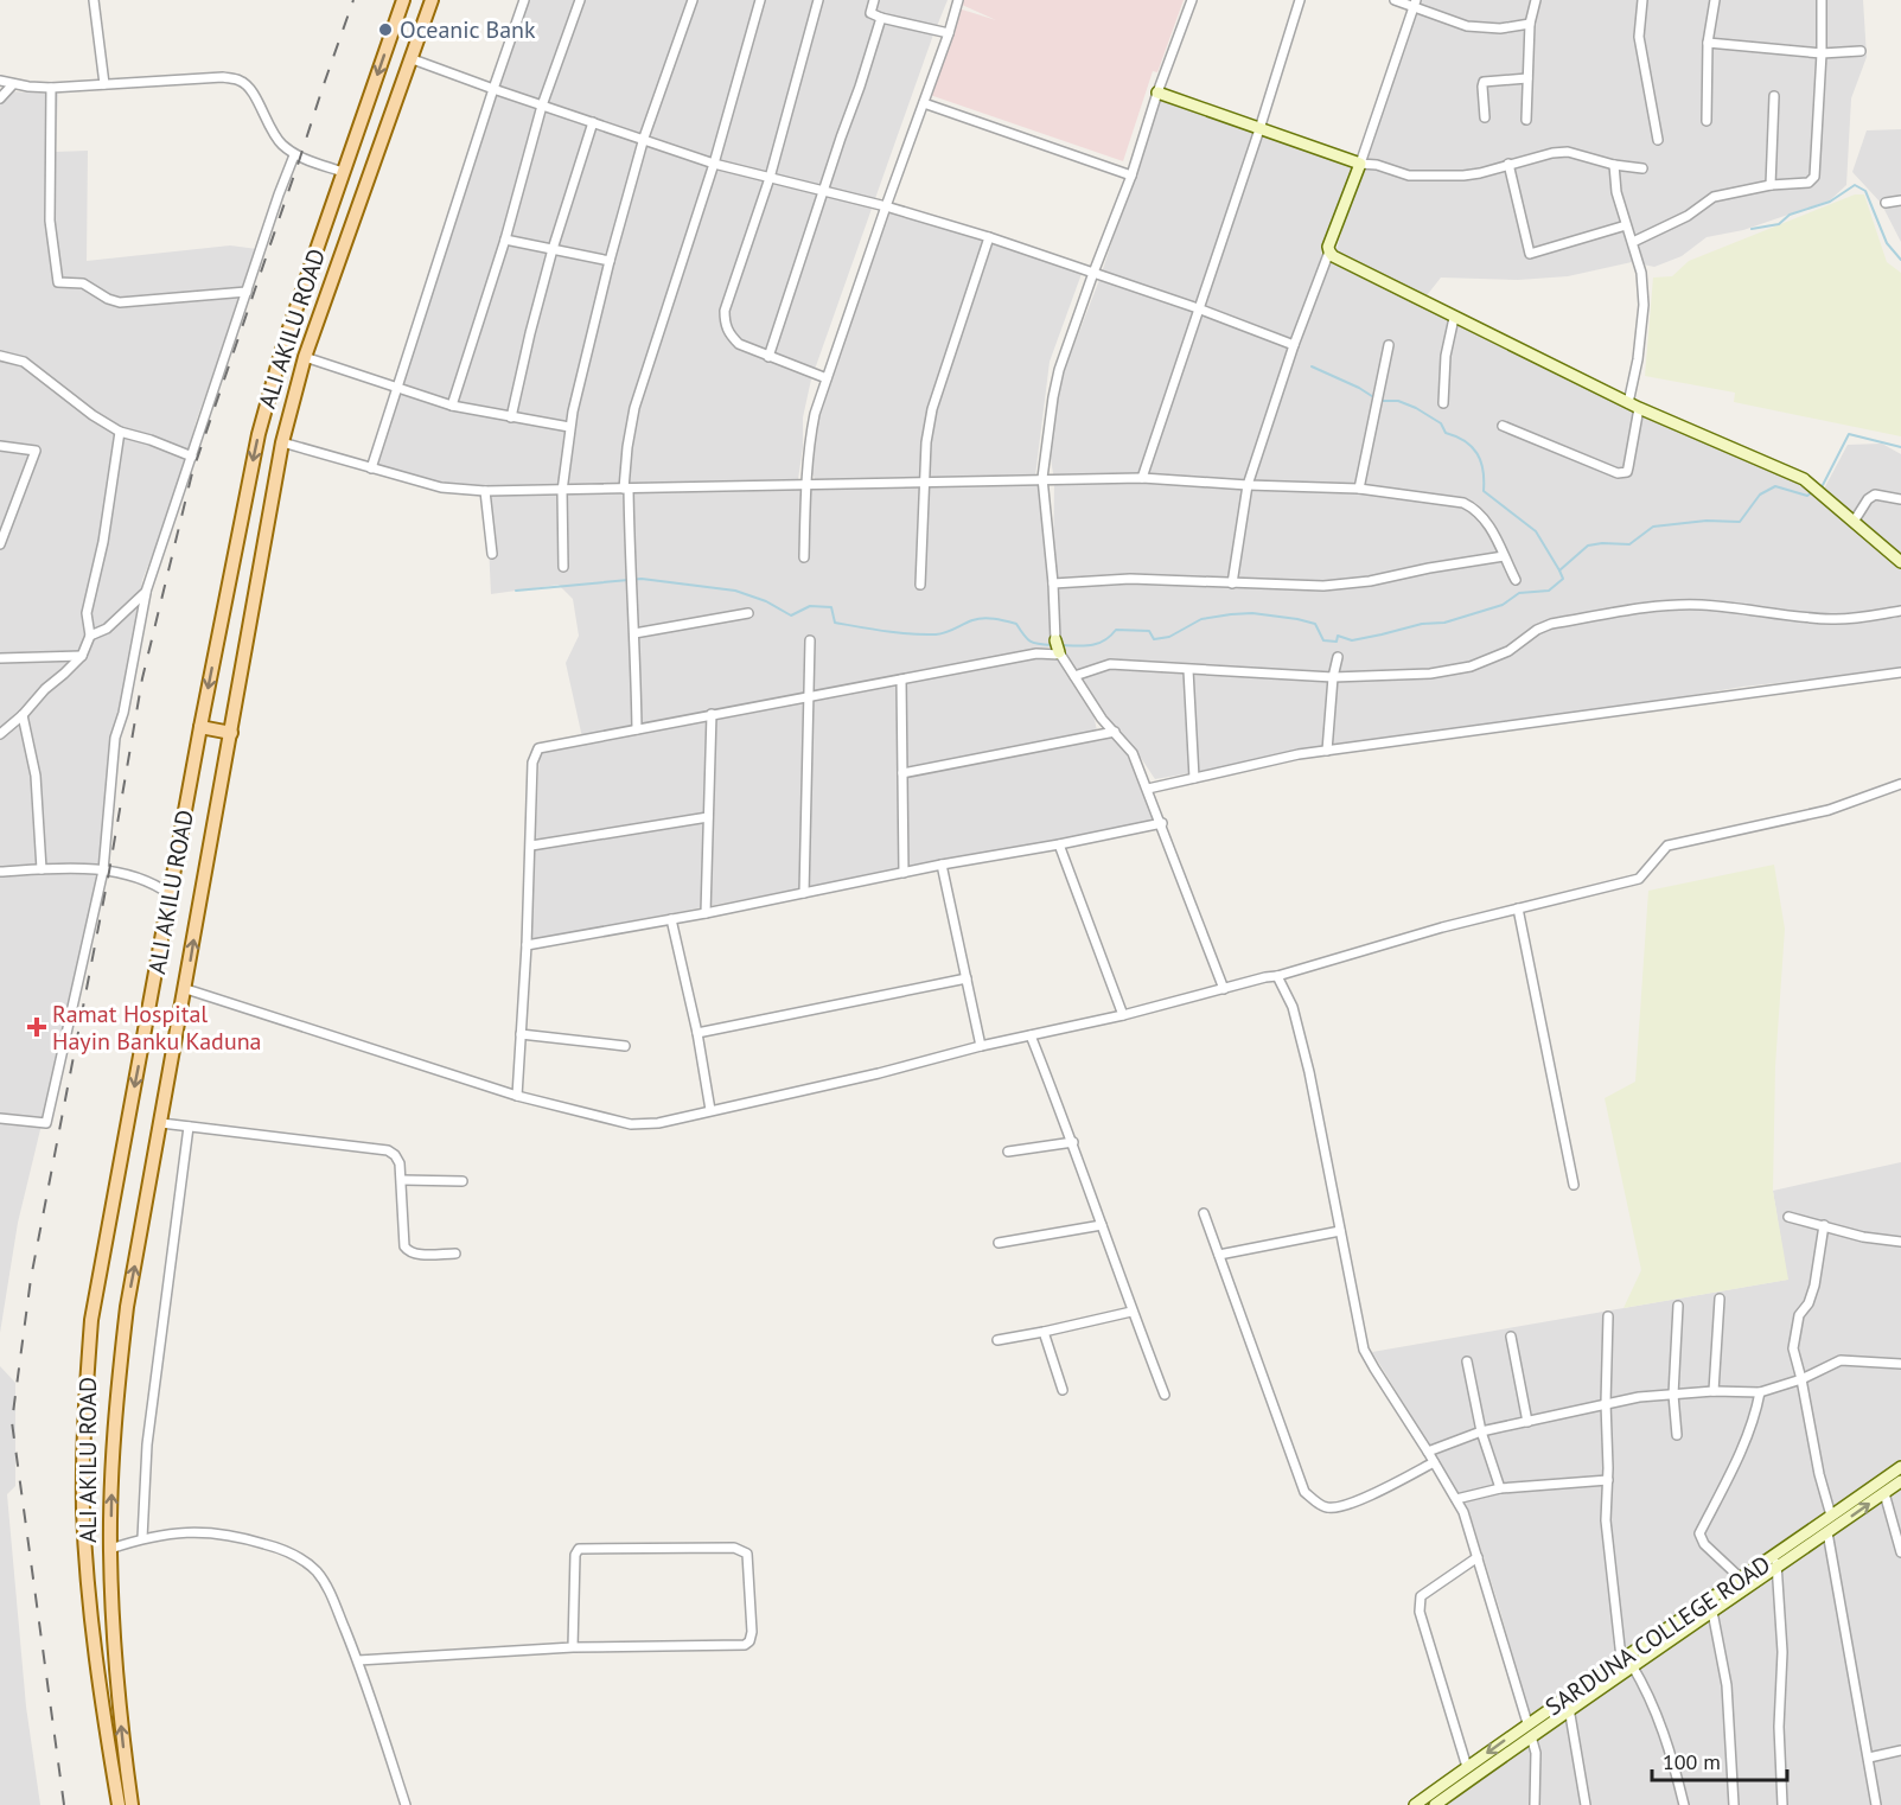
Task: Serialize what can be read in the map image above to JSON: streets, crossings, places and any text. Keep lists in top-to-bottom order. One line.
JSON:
{"streets":{"main road":["ALI AKILU ROAD"],"street":["SARDUNA COLLEGE ROAD"]},"places":{"other":["Oceanic Bank"],"health":["Ramat Hospital Hayin Banku Kaduna"]},"scale_bar":"100 m"}
